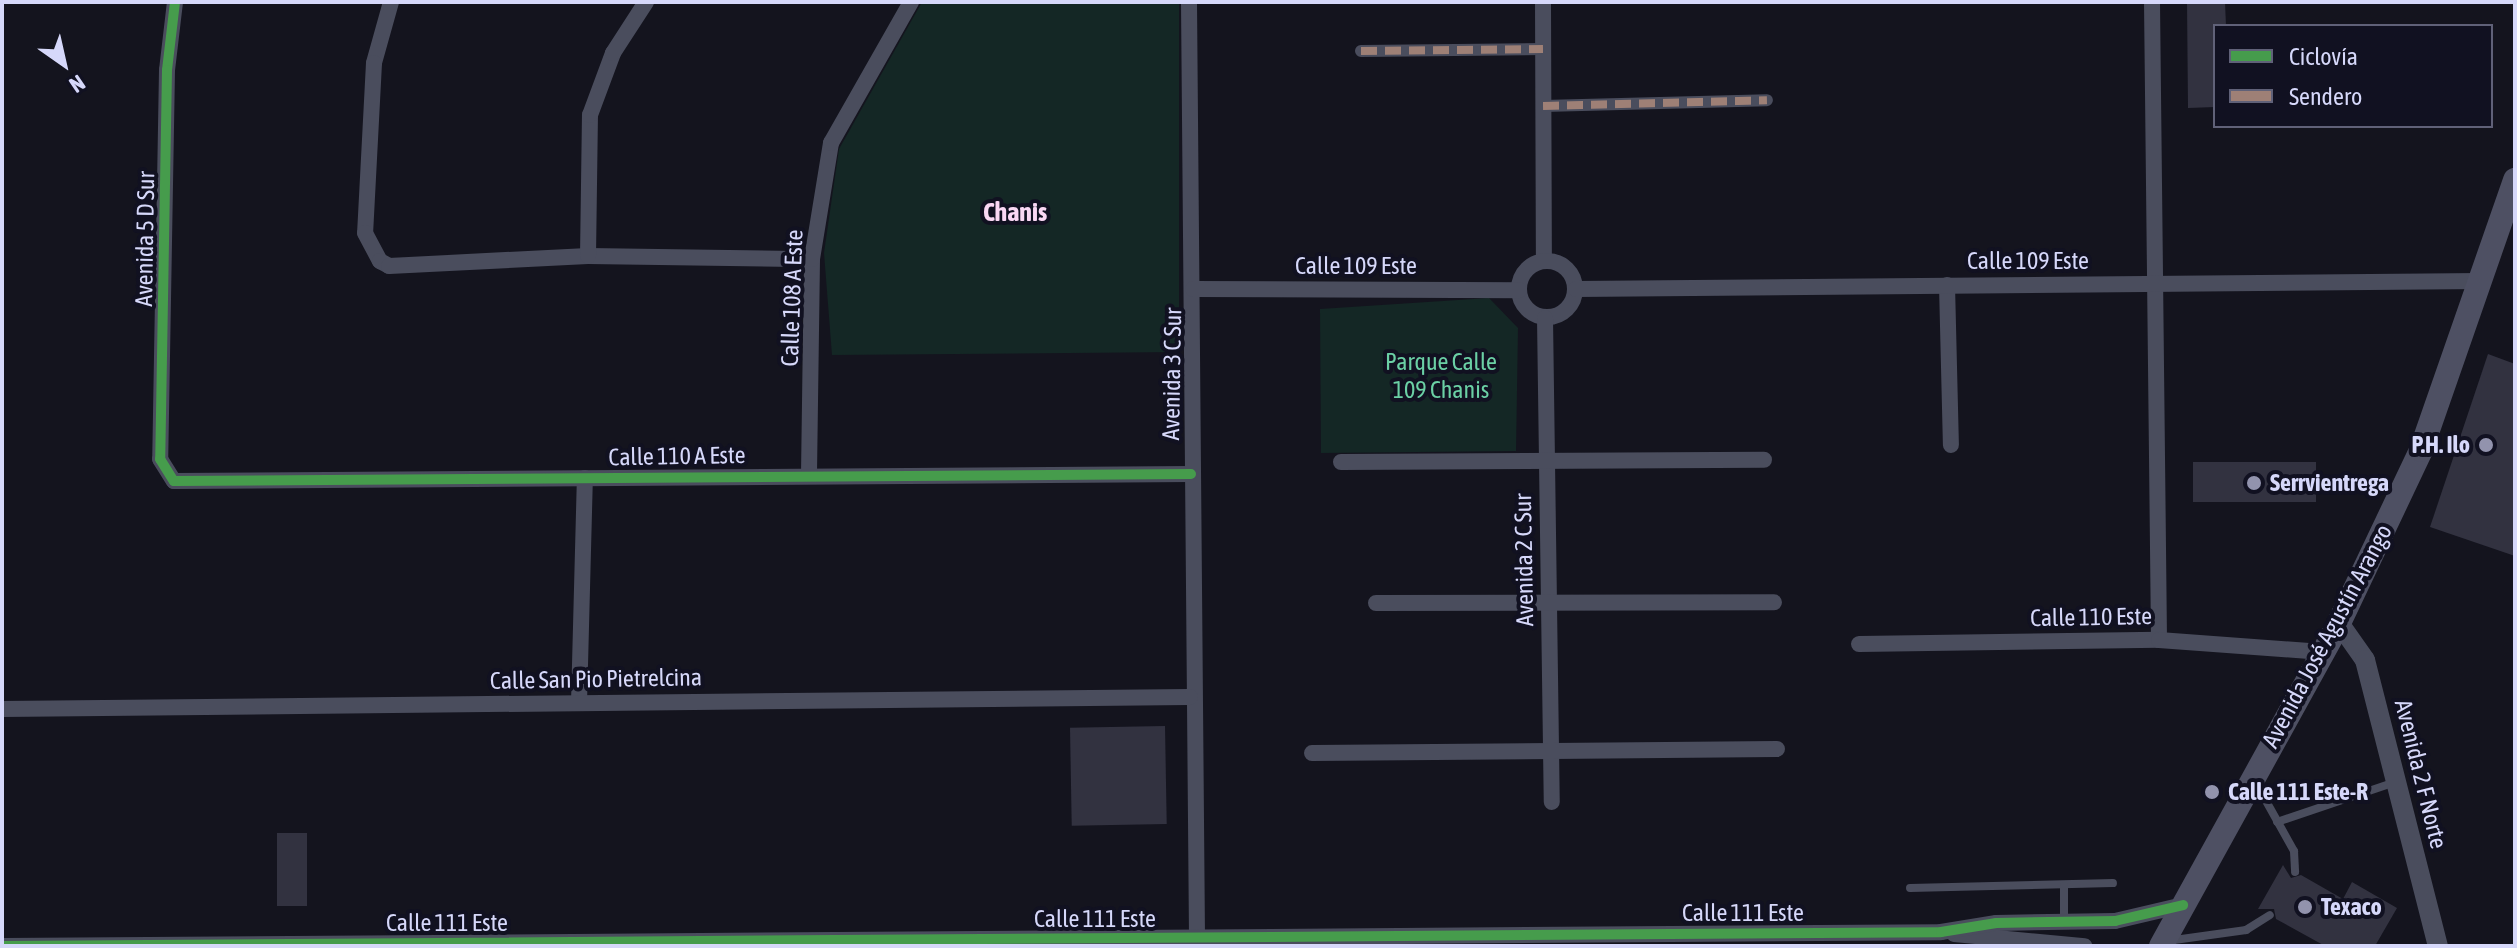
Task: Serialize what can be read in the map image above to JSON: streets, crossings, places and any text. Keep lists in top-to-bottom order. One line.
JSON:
{"streets":{"main road":["Avenida José Agustín Arango"],"street":["Avenida 5 D Sur","Calle 109 Este","Calle 108 A Este","Avenida 3 C Sur","Calle 110 A Este","Avenida 2 C Sur","Calle 110 Este","Calle San Pio Pietrelcina","Avenida 2 F Norte","Calle 111 Este"]},"crossings":[["Avenida 5 D Sur","Calle 110 A Este"],["Calle 109 Este","Avenida 3 C Sur"],["Calle 109 Este","Avenida 2 C Sur"],["Calle 109 Este","Avenida José Agustín Arango"],["Calle 108 A Este","Calle 110 A Este"],["Avenida 3 C Sur","Calle 110 A Este"],["Avenida 3 C Sur","Calle San Pio Pietrelcina"],["Avenida 3 C Sur","Calle 111 Este"],["Calle 110 Este","Avenida José Agustín Arango"],["Avenida José Agustín Arango","Avenida 2 F Norte"],["Avenida José Agustín Arango","Calle 111 Este"]],"districts":["Chanis"],"parks":["Parque Calle 109 Chanis"],"places":["P.H. Ilo","Serrvientrega","Calle 111 Este-R","Texaco"],"legend":["Ciclovía","Sendero"],"north":"bottom right"}
